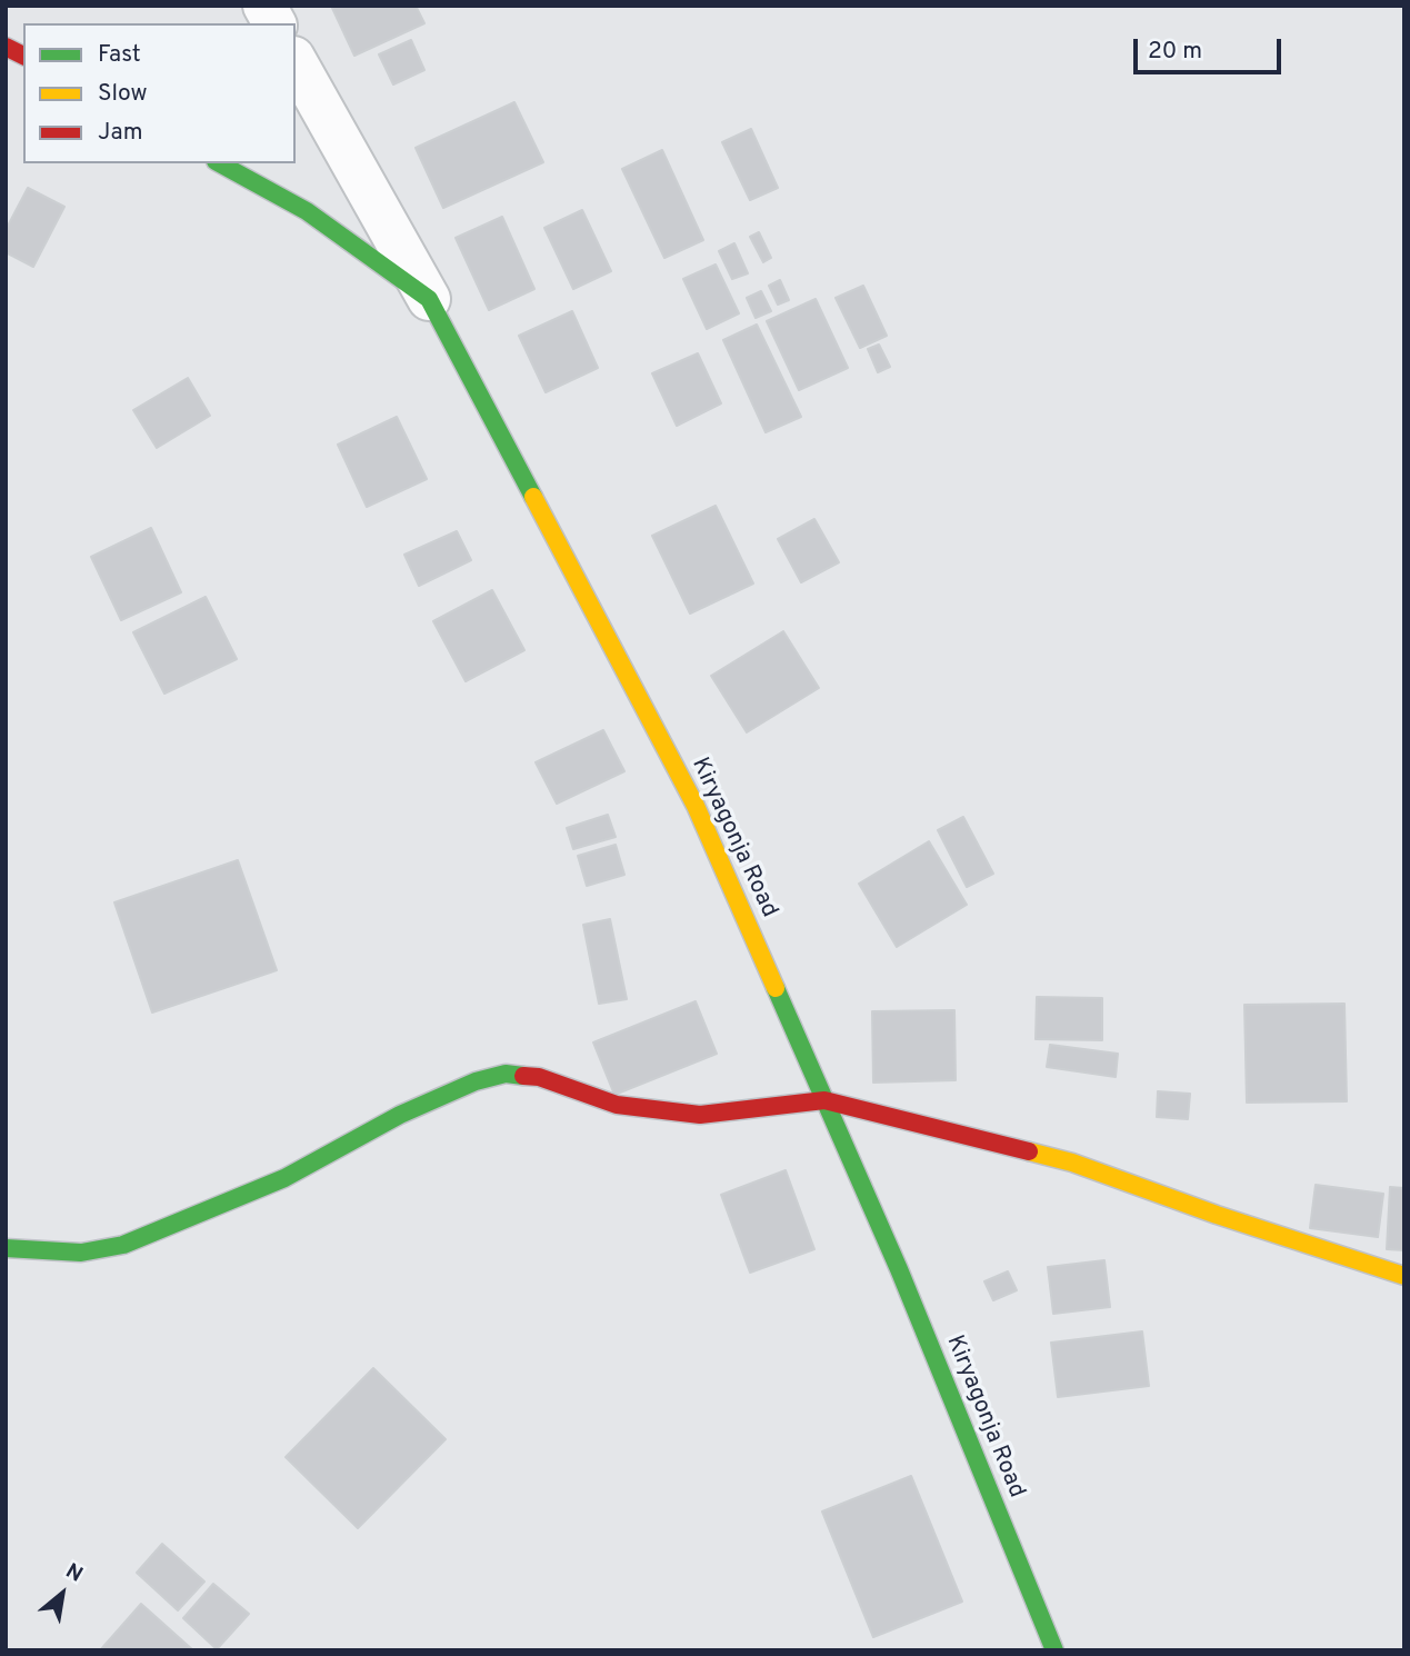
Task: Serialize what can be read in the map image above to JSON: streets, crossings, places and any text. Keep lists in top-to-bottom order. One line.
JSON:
{"streets":{"street":["Kiryagonja Road"]},"legend":["Fast","Slow","Jam"],"scale_bar":"20 m","north":"top right"}
